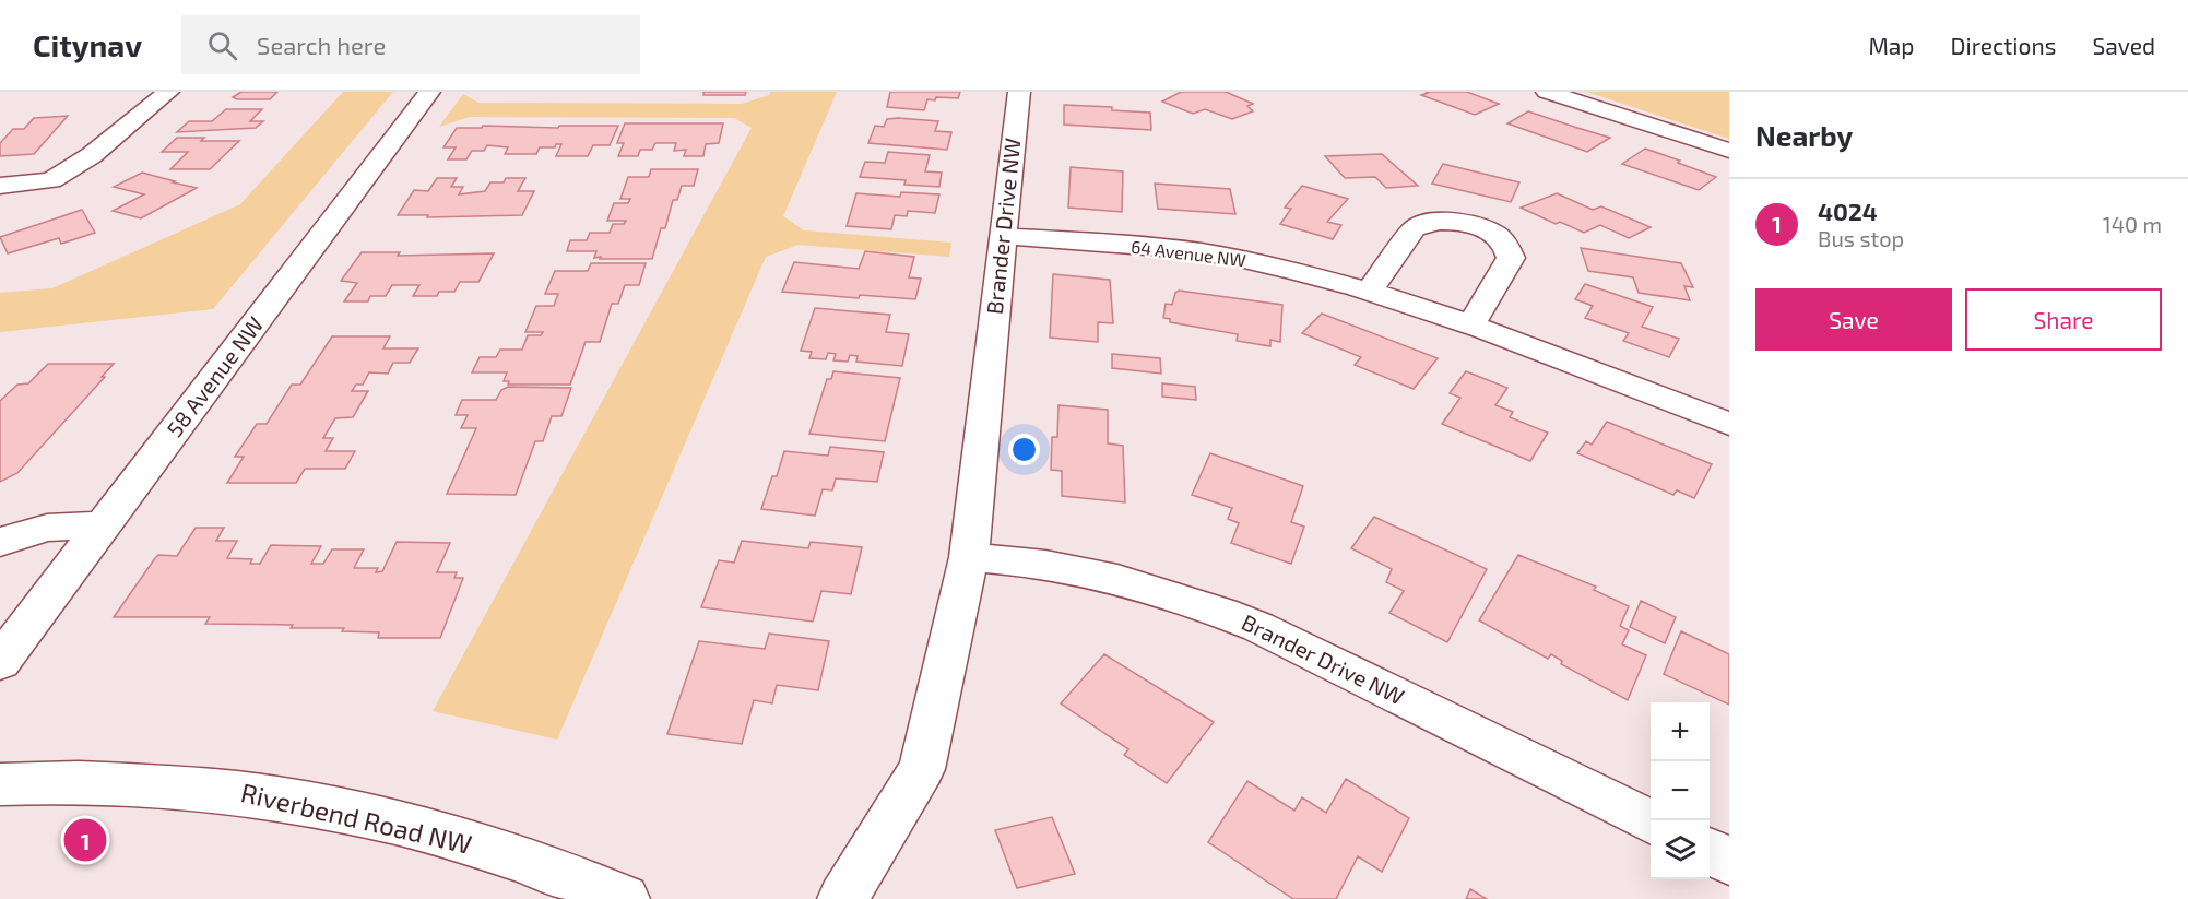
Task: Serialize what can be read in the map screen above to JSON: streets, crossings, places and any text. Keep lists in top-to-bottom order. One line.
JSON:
{"streets":{"street":["Brander Drive NW","64 Avenue NW","58 Avenue NW","Riverbend Road NW"]},"crossings":[["Brander Drive NW","64 Avenue NW"]],"page":{"header":"Citynav","search":"Search here","nav":["Map","Directions","Saved"],"heading":"Nearby","list":[{"mark":"1","name":"4024","note":"Bus stop","value":"140 m"}],"buttons":["Save","Share"],"map_buttons":["+","−"],"pins":"1"}}
